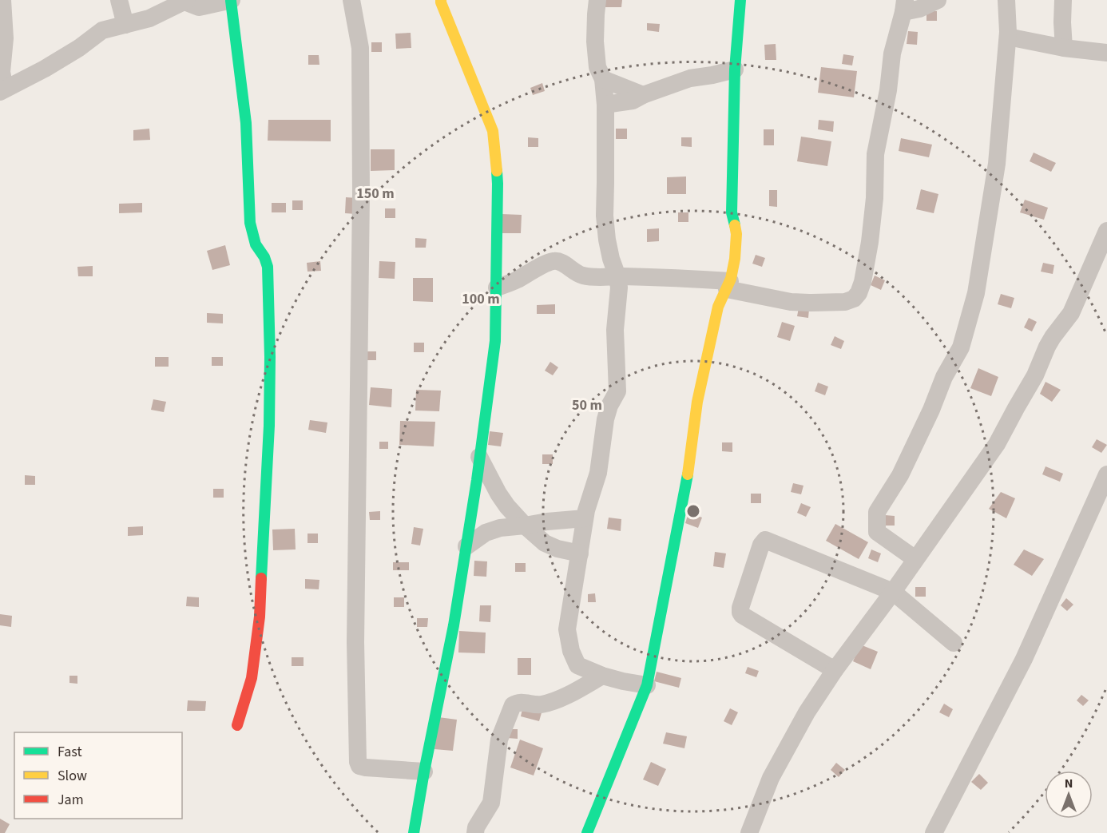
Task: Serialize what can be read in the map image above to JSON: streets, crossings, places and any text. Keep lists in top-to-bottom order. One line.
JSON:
{"legend":["Fast","Slow","Jam"],"north":"top","rings":["150 m","100 m","50 m"]}
